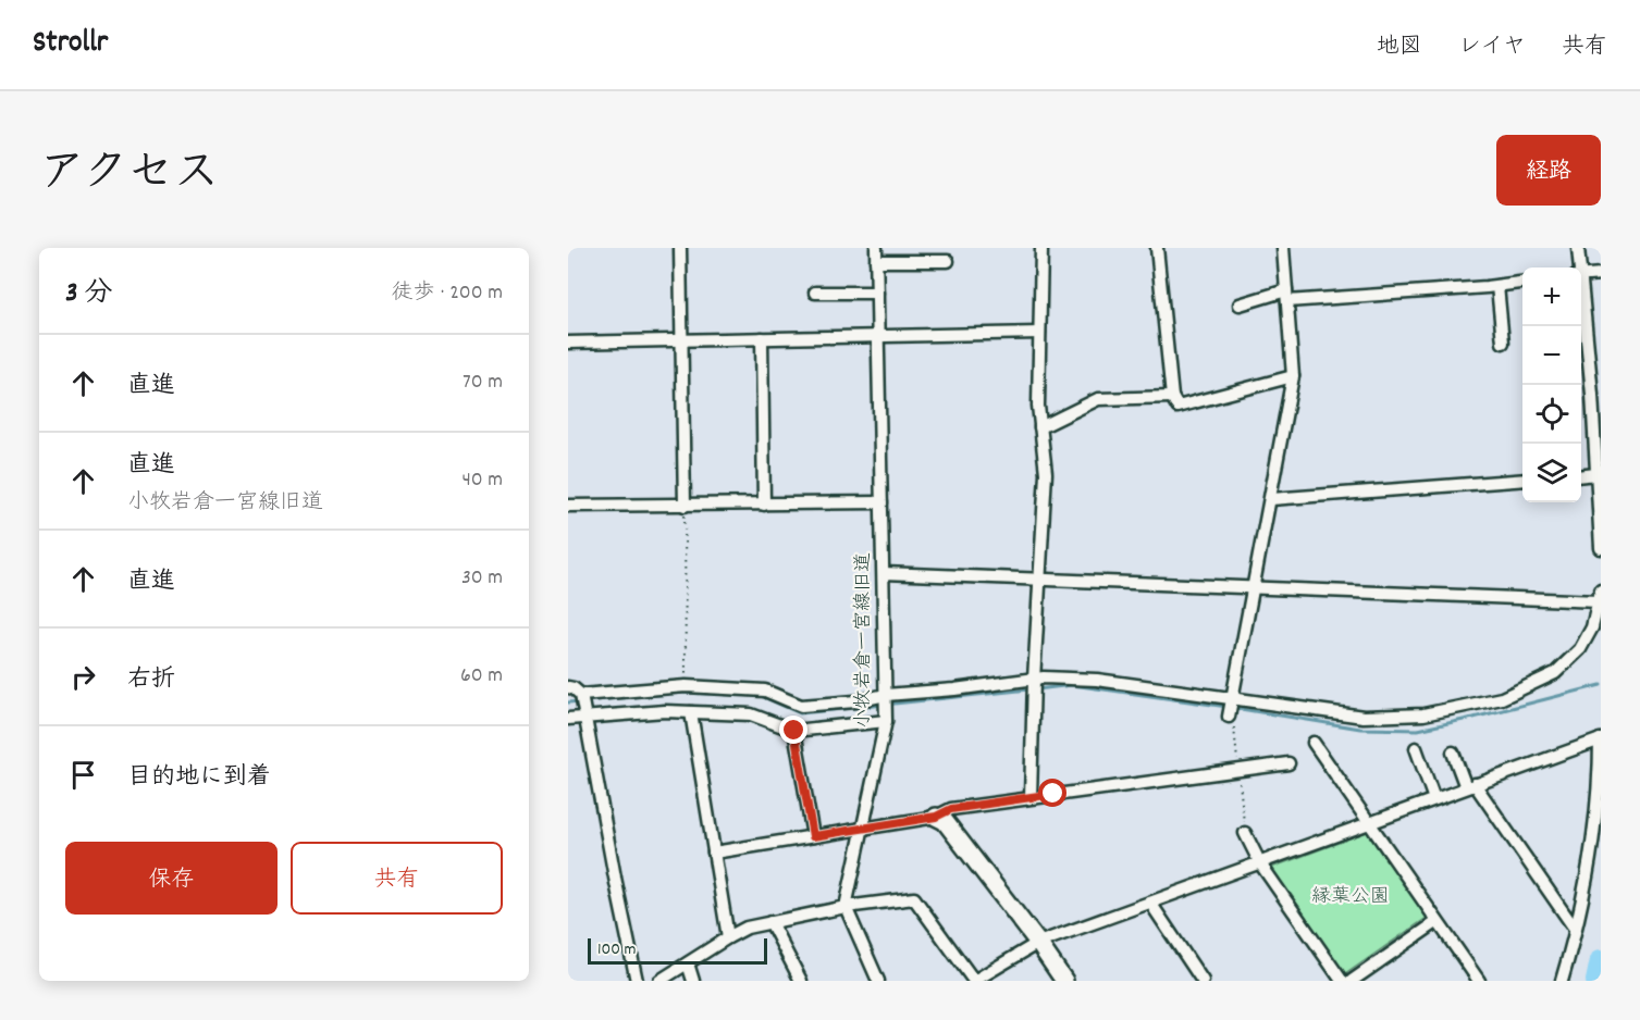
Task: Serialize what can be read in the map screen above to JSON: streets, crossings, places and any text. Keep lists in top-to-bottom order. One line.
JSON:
{"streets":{"street":["小牧岩倉一宮線旧道"]},"parks":["縁葉公園"],"scale_bar":"100 m","page":{"header":"Strollr","nav":["地図","レイヤ","共有"],"title":"アクセス","buttons":["経路",["保存","共有"]],"heading":["3 分","徒歩 · 200 m"],"map_buttons":["+","−"],"list":[["直進","70 m"],["直進","小牧岩倉一宮線旧道","40 m"],["直進","30 m"],["右折","60 m"],"目的地に到着"],"scale":"100 m"}}
